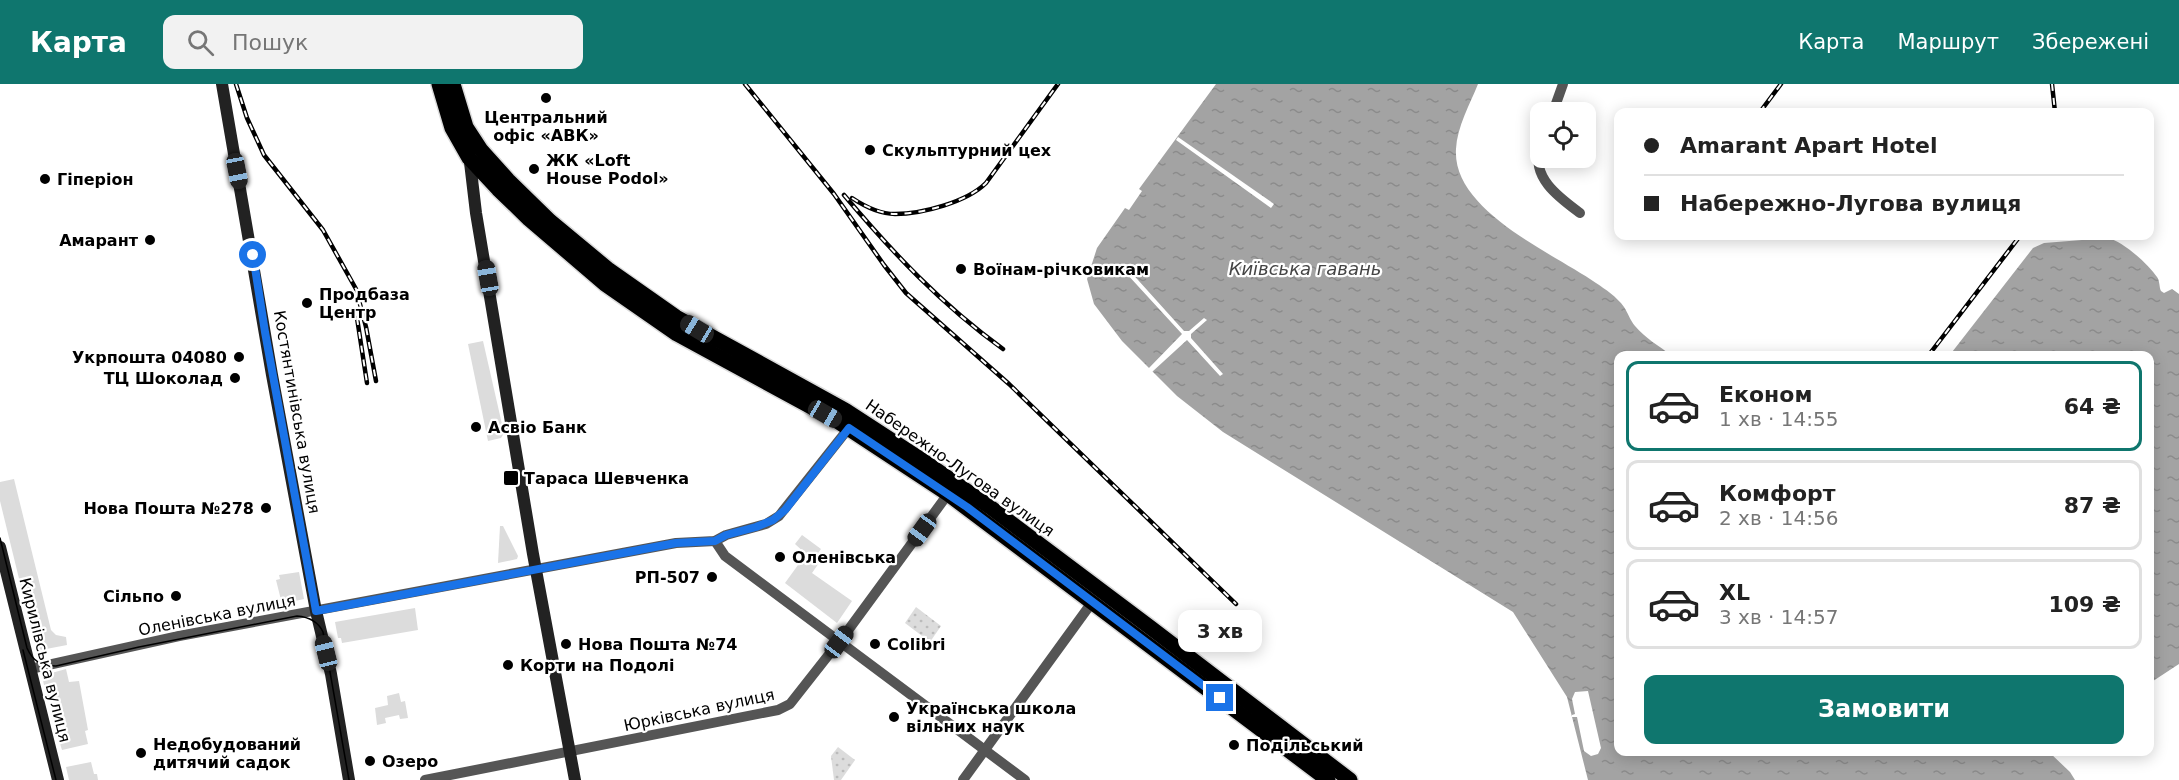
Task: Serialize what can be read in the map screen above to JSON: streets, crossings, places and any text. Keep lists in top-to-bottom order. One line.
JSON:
{"streets":{"main road":["Набережно-Лугова вулиця"],"street":["Костянтинівська вулиця","Оленівська вулиця","Кирилівська вулиця","Юрківська вулиця"]},"crossings":[["Костянтинівська вулиця","Оленівська вулиця"],["Набережно-Лугова вулиця","Оленівська вулиця"],["Набережно-Лугова вулиця","Юрківська вулиця"],["Оленівська вулиця","Кирилівська вулиця"]],"water":["Київська гавань"],"places":{"other":["Центральний офіс «АВК»","Скульптурний цех","ЖК «Loft House Podol»","Гіперіон","Амарант","Воїнам-річковикам","Продбаза Центр","Укрпошта 04080","ТЦ Шоколад","Асвіо Банк","Нова Пошта №278","Оленівська","РП-507","Сільпо","Нова Пошта №74","Colibri","Корти на Подолі","Українська школа вільних наук","Подільський","Недобудований дитячий садок","Озеро"],"transit":["Тараса Шевченка"]},"page":{"header":"Карта","search":"Пошук","nav":["Карта","Маршрут","Збережені"],"banner":["Amarant Apart Hotel","Набережно-Лугова вулиця"],"list":[{"name":"Економ","note":"1 хв · 14:55","value":"64 ₴"},{"name":"Комфорт","note":"2 хв · 14:56","value":"87 ₴"},{"name":"XL","note":"3 хв · 14:57","value":"109 ₴"}],"bubble":"3 хв","buttons":"Замовити"}}
